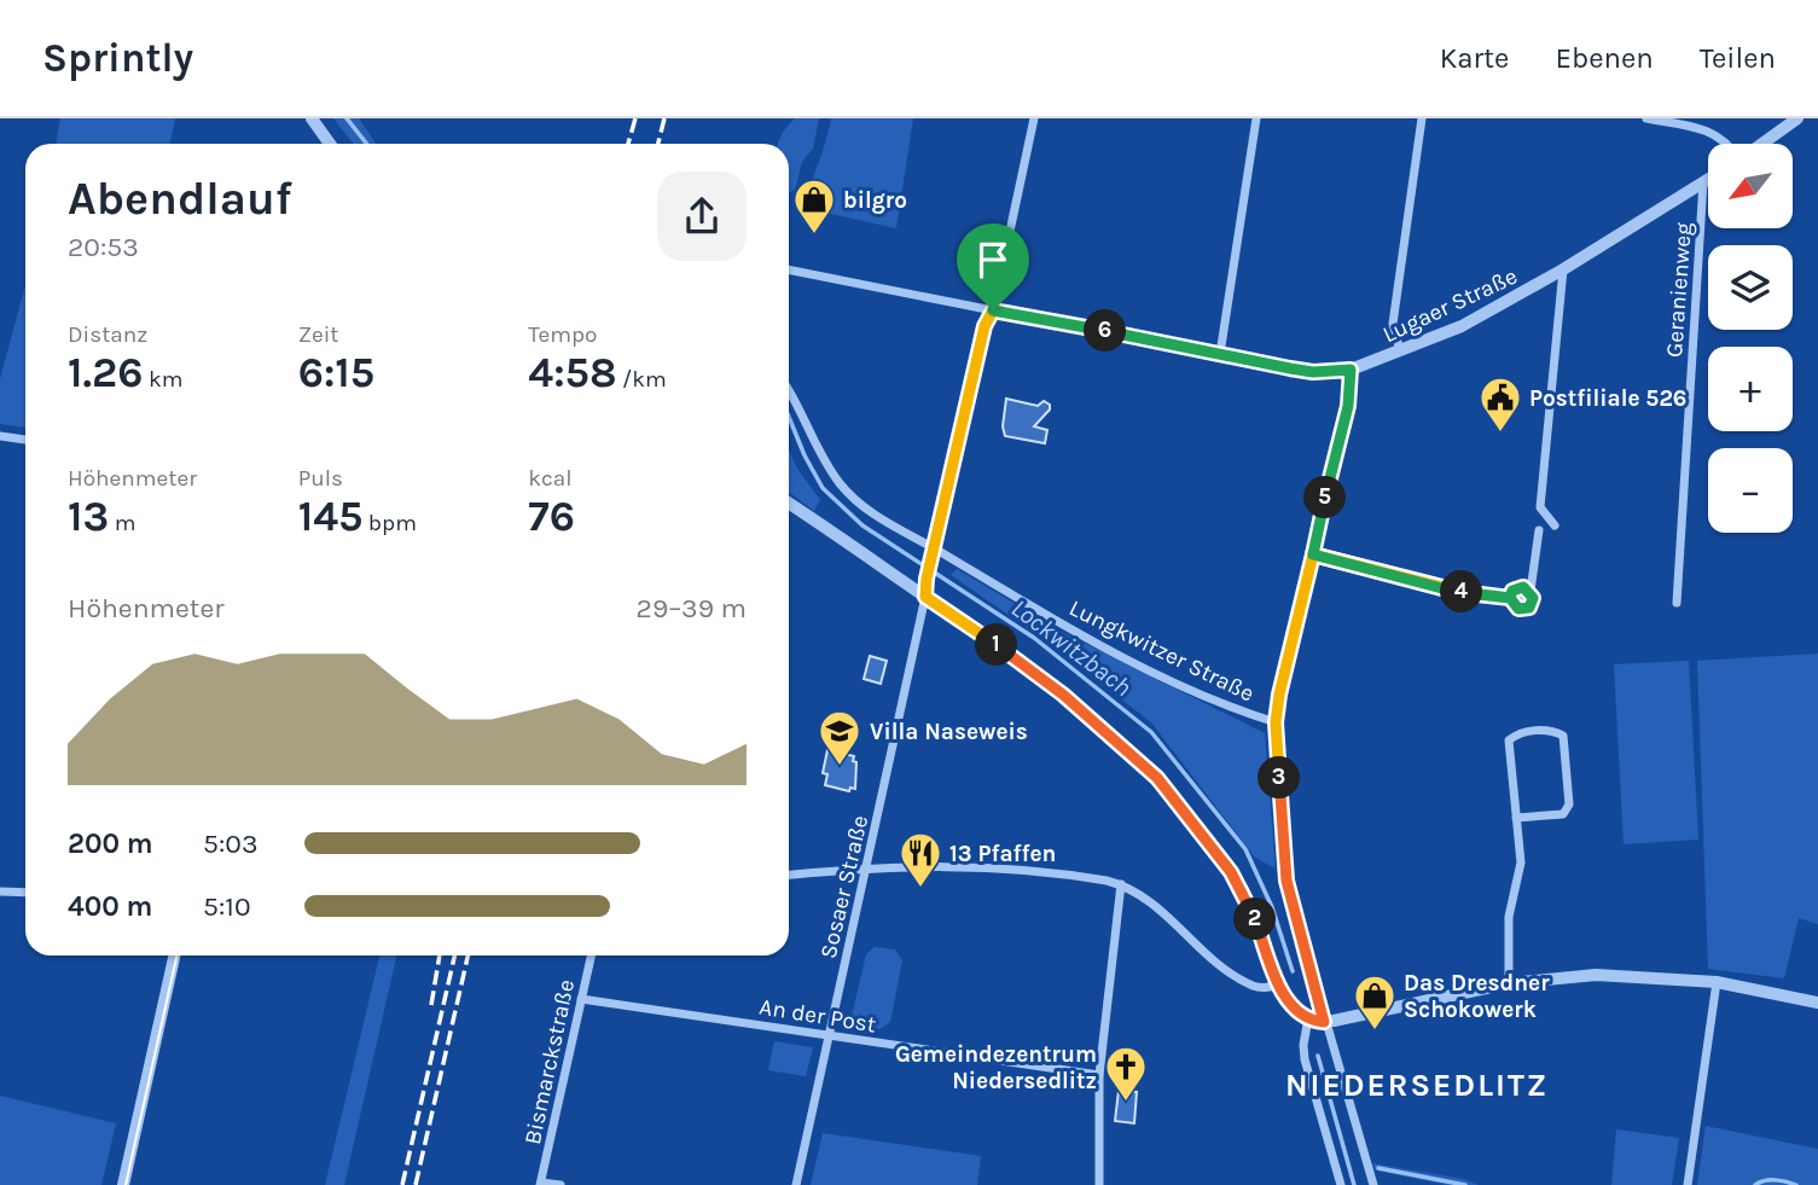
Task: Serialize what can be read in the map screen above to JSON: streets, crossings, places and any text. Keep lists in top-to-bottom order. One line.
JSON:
{"streets":{"street":["Geranienweg","Lugaer Straße","Lungkwitzer Straße","Sosaer Straße","An der Post","Bismarckstraße"]},"crossings":[["Geranienweg","Lugaer Straße"],["Sosaer Straße","An der Post"],["An der Post","Bismarckstraße"]],"districts":["NIEDERSEDLITZ"],"water":["Lockwitzbach"],"places":{"shop":["bilgro","Das Dresdner Schokowerk"],"public building":["Postfiliale 526"],"school or university":["Villa Naseweis"],"restaurant":["13 Pfaffen"],"church":["Gemeindezentrum Niedersedlitz"]},"north":"bottom left","page":{"header":"Sprintly","nav":["Karte","Ebenen","Teilen"],"map_buttons":["+","−"],"heading":["Abendlauf","20:53"],"stats":[["Distanz","1.26 km"],["Zeit","6:15"],["Tempo","4:58 /km"],["Höhenmeter","13 m"],["Puls","145 bpm"],["kcal","76"]],"pins":["6","5","4","1","3","2"],"chart":["Höhenmeter","29–39 m"],"list":[{"name":"200 m","note":"5:03"},{"name":"400 m","note":"5:10"}]}}
